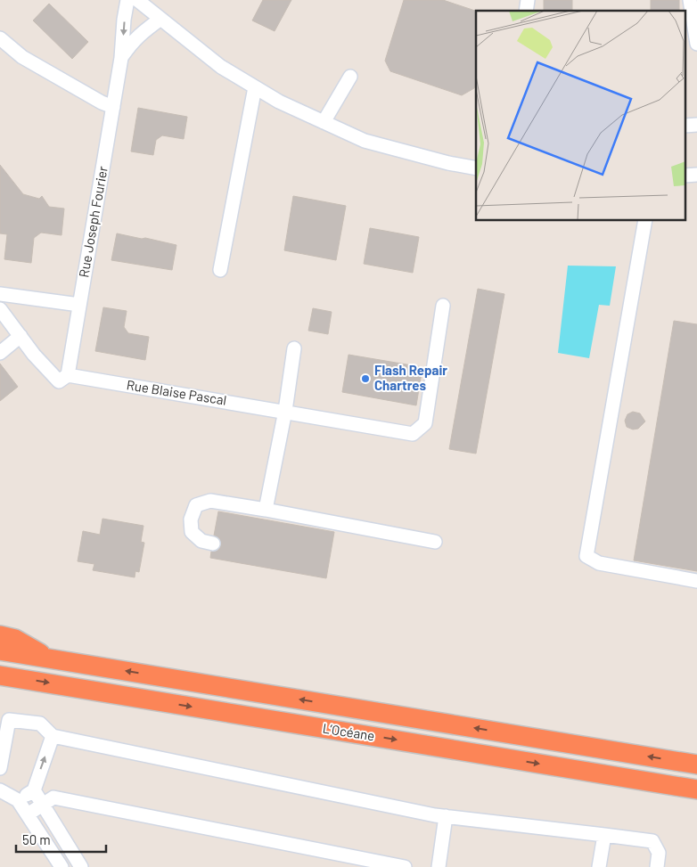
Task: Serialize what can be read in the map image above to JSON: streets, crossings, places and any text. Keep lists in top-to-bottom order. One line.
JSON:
{"streets":{"highway":["L’Océane"],"street":["Rue Joseph Fourier","Rue Blaise Pascal"]},"crossings":[["Rue Joseph Fourier","Rue Blaise Pascal"]],"places":["Flash Repair Chartres"],"scale_bar":"50 m"}
